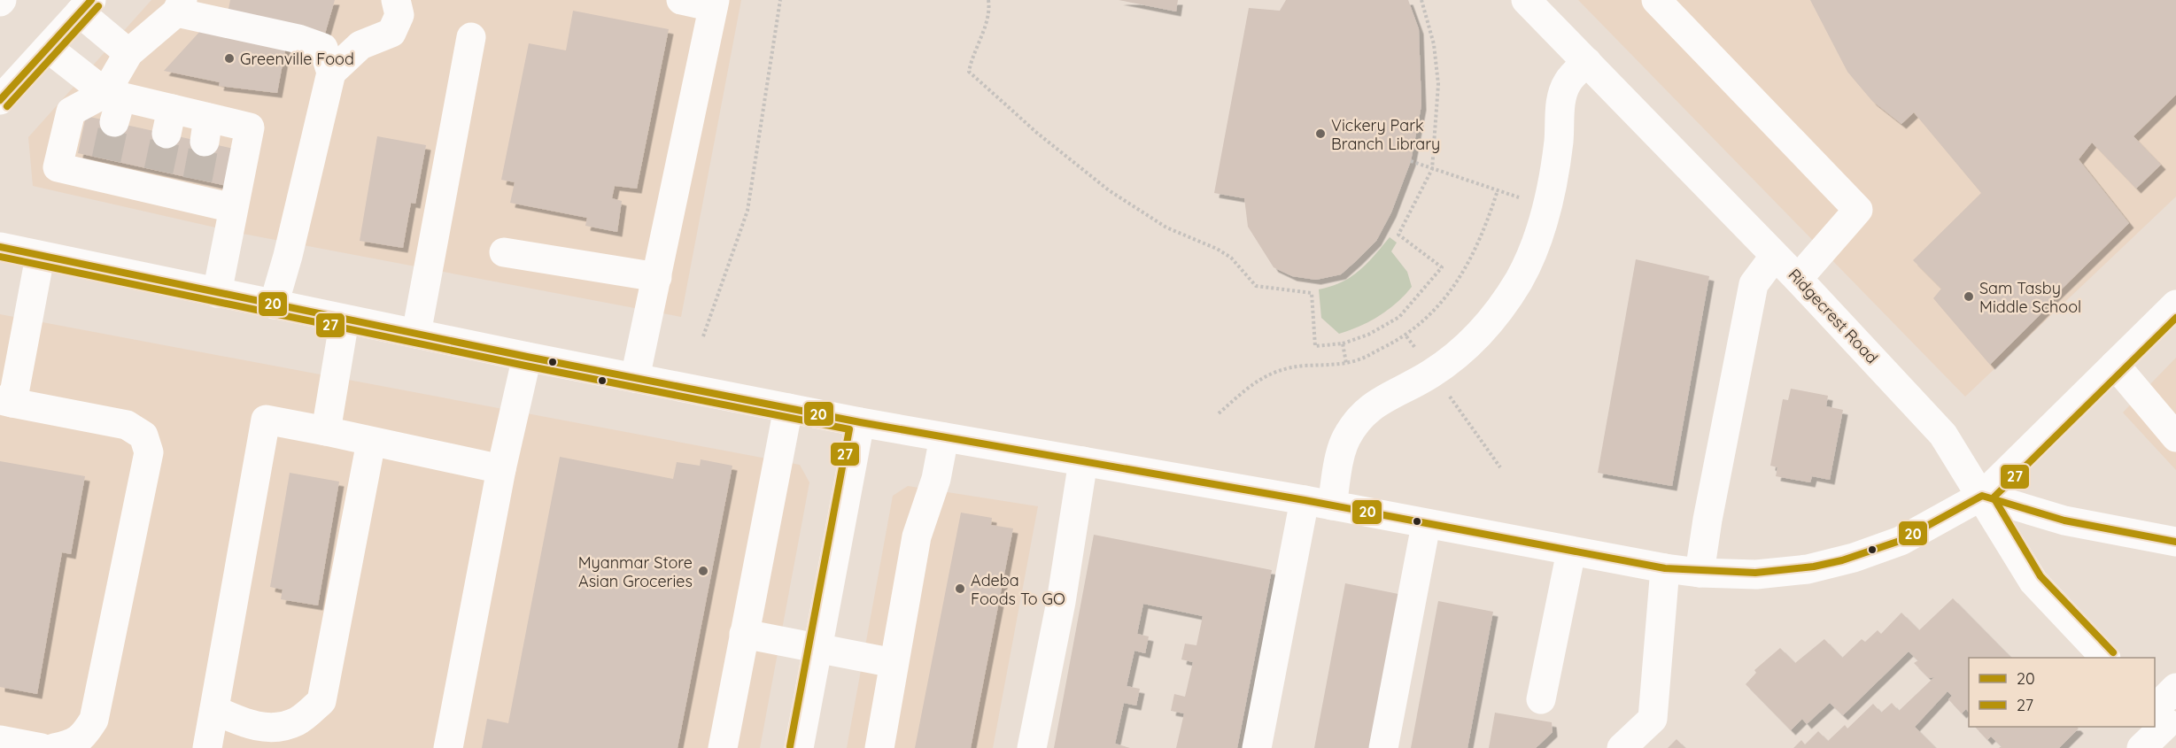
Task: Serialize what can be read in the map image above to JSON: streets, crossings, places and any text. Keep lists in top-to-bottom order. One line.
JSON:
{"streets":{"main road":["Ridgecrest Road"]},"places":["Greenville Food","Vickery Park Branch Library","Sam Tasby Middle School","Myanmar Store Asian Groceries","Adeba Foods To GO"],"lines":["transit line 20","transit line 27"],"legend":["20","27"]}
